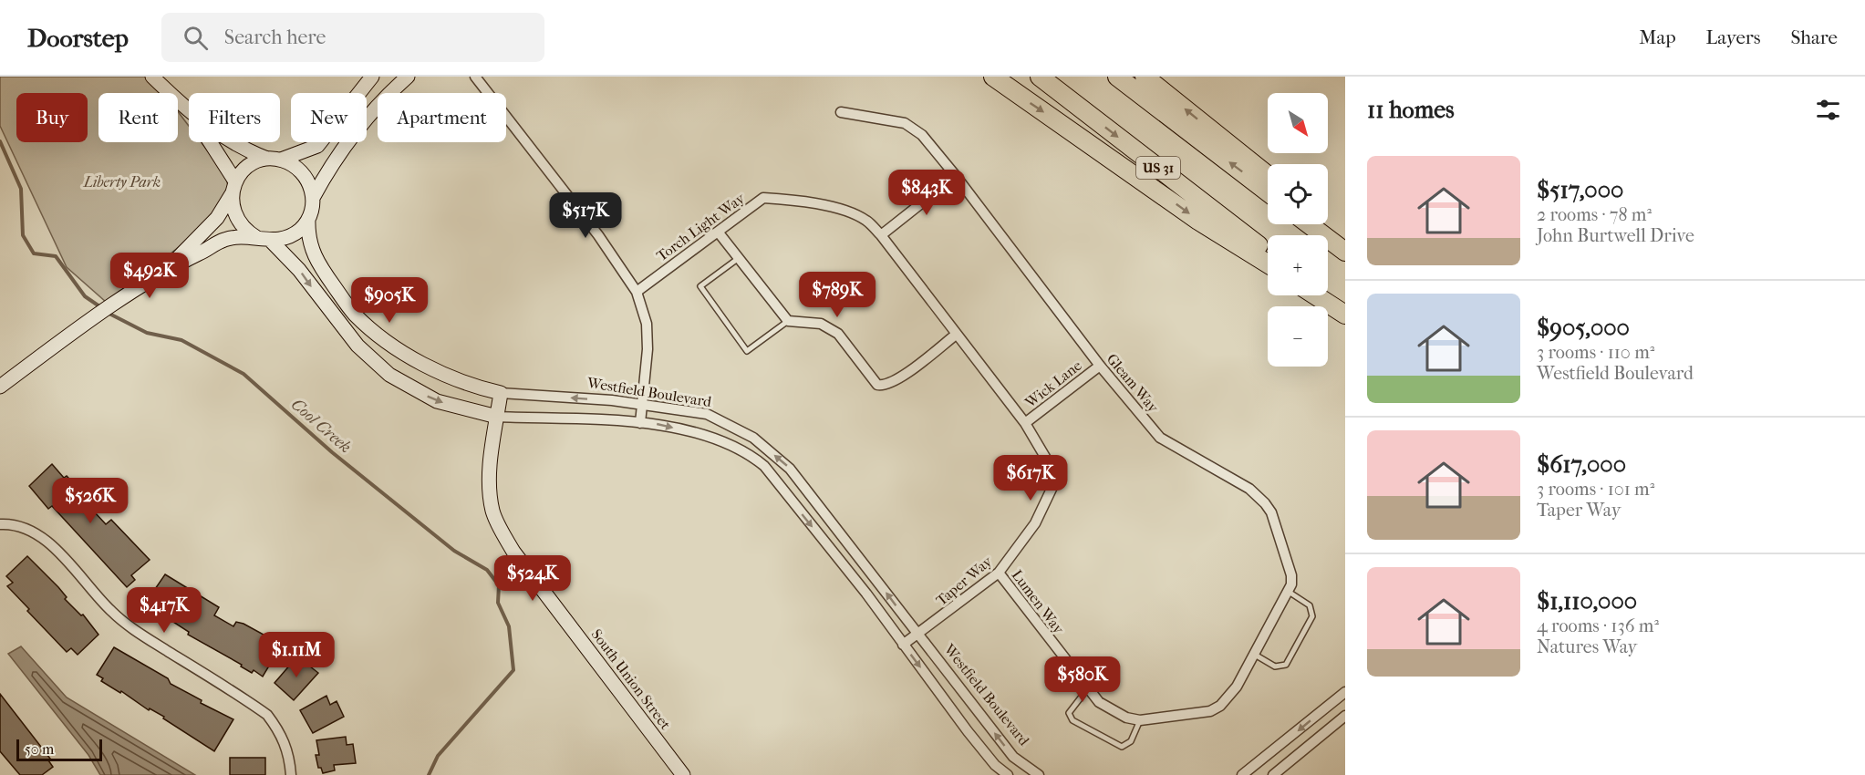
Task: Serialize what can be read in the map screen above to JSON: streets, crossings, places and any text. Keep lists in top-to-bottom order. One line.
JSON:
{"streets":{"highway":["US 31"],"street":["Torch Light Way","Gleam Way","Wick Lane","Westfield Boulevard","Taper Way","Lumen Way","South Union Street"]},"crossings":[["Torch Light Way","Taper Way"],["Gleam Way","Wick Lane"],["Gleam Way","Lumen Way"],["Wick Lane","Taper Way"],["Westfield Boulevard","Taper Way"],["Westfield Boulevard","South Union Street"],["Taper Way","Lumen Way"]],"water":["Cool Creek"],"parks":["Liberty Park"],"scale_bar":"50 m","north":"bottom right","page":{"header":"Doorstep","search":"Search here","nav":["Map","Layers","Share"],"heading":"11 homes","map_buttons":["+","−"],"chip":["Buy","Rent","Filters","New","Apartment"],"list":[{"name":"$517,000","note":"2 rooms · 78 m² · John Burtwell Drive"},{"name":"$905,000","note":"3 rooms · 110 m² · Westfield Boulevard"},{"name":"$617,000","note":"3 rooms · 101 m² · Taper Way"},{"name":"$1,110,000","note":"4 rooms · 136 m² · Natures Way"}],"price":["$843K","$517K","$492K","$789K","$905K","$617K","$526K","$524K","$417K","$1.11M","$580K"],"scale":"50 m"}}
